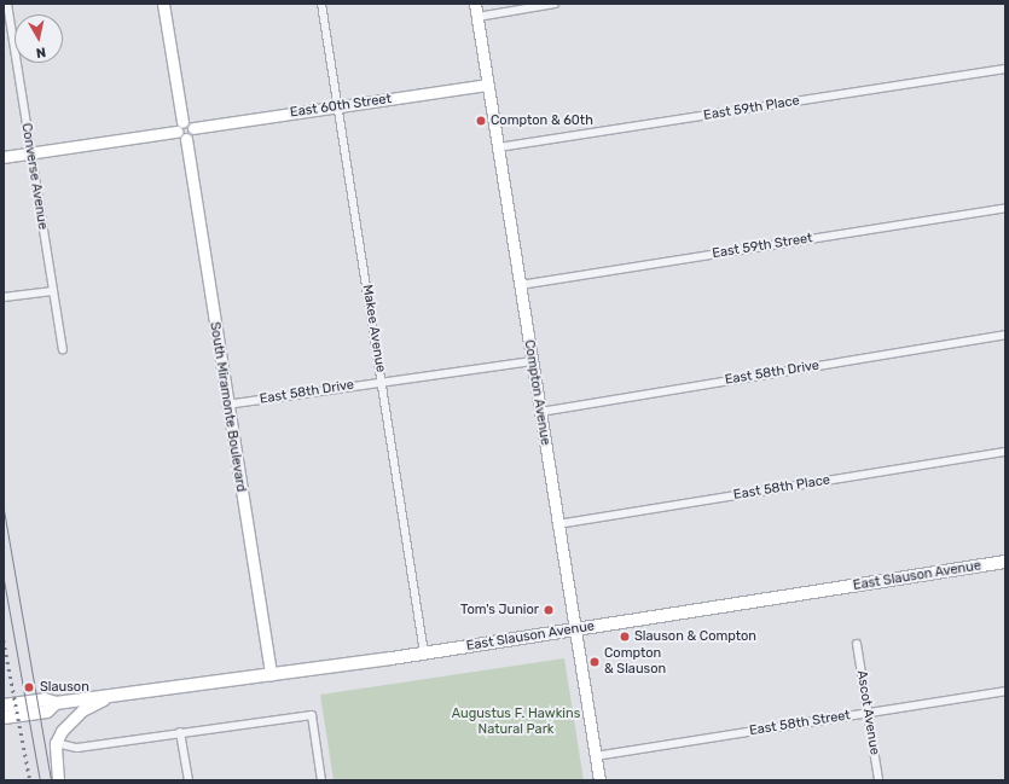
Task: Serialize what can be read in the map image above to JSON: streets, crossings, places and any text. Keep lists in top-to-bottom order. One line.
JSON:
{"streets":{"main road":["East Slauson Avenue"],"street":["East 60th Street","East 59th Place","Converse Avenue","East 59th Street","Makee Avenue","East 58th Drive","Compton Avenue","South Miramonte Boulevard","East 58th Place","Ascot Avenue","East 58th Street"]},"crossings":[["East 60th Street","Makee Avenue"],["East 60th Street","Compton Avenue"],["East 60th Street","South Miramonte Boulevard"],["East 59th Place","Compton Avenue"],["East 59th Street","Compton Avenue"],["Makee Avenue","East 58th Drive"],["Makee Avenue","East Slauson Avenue"],["East 58th Drive","Compton Avenue"],["East 58th Drive","South Miramonte Boulevard"],["Compton Avenue","East 58th Place"],["Compton Avenue","East Slauson Avenue"],["Compton Avenue","East 58th Street"],["South Miramonte Boulevard","East Slauson Avenue"],["Ascot Avenue","East 58th Street"]],"parks":["Augustus F. Hawkins Natural Park"],"places":["Compton & 60th","Tom's Junior","Slauson & Compton","Compton & Slauson","Slauson"],"north":"bottom"}
